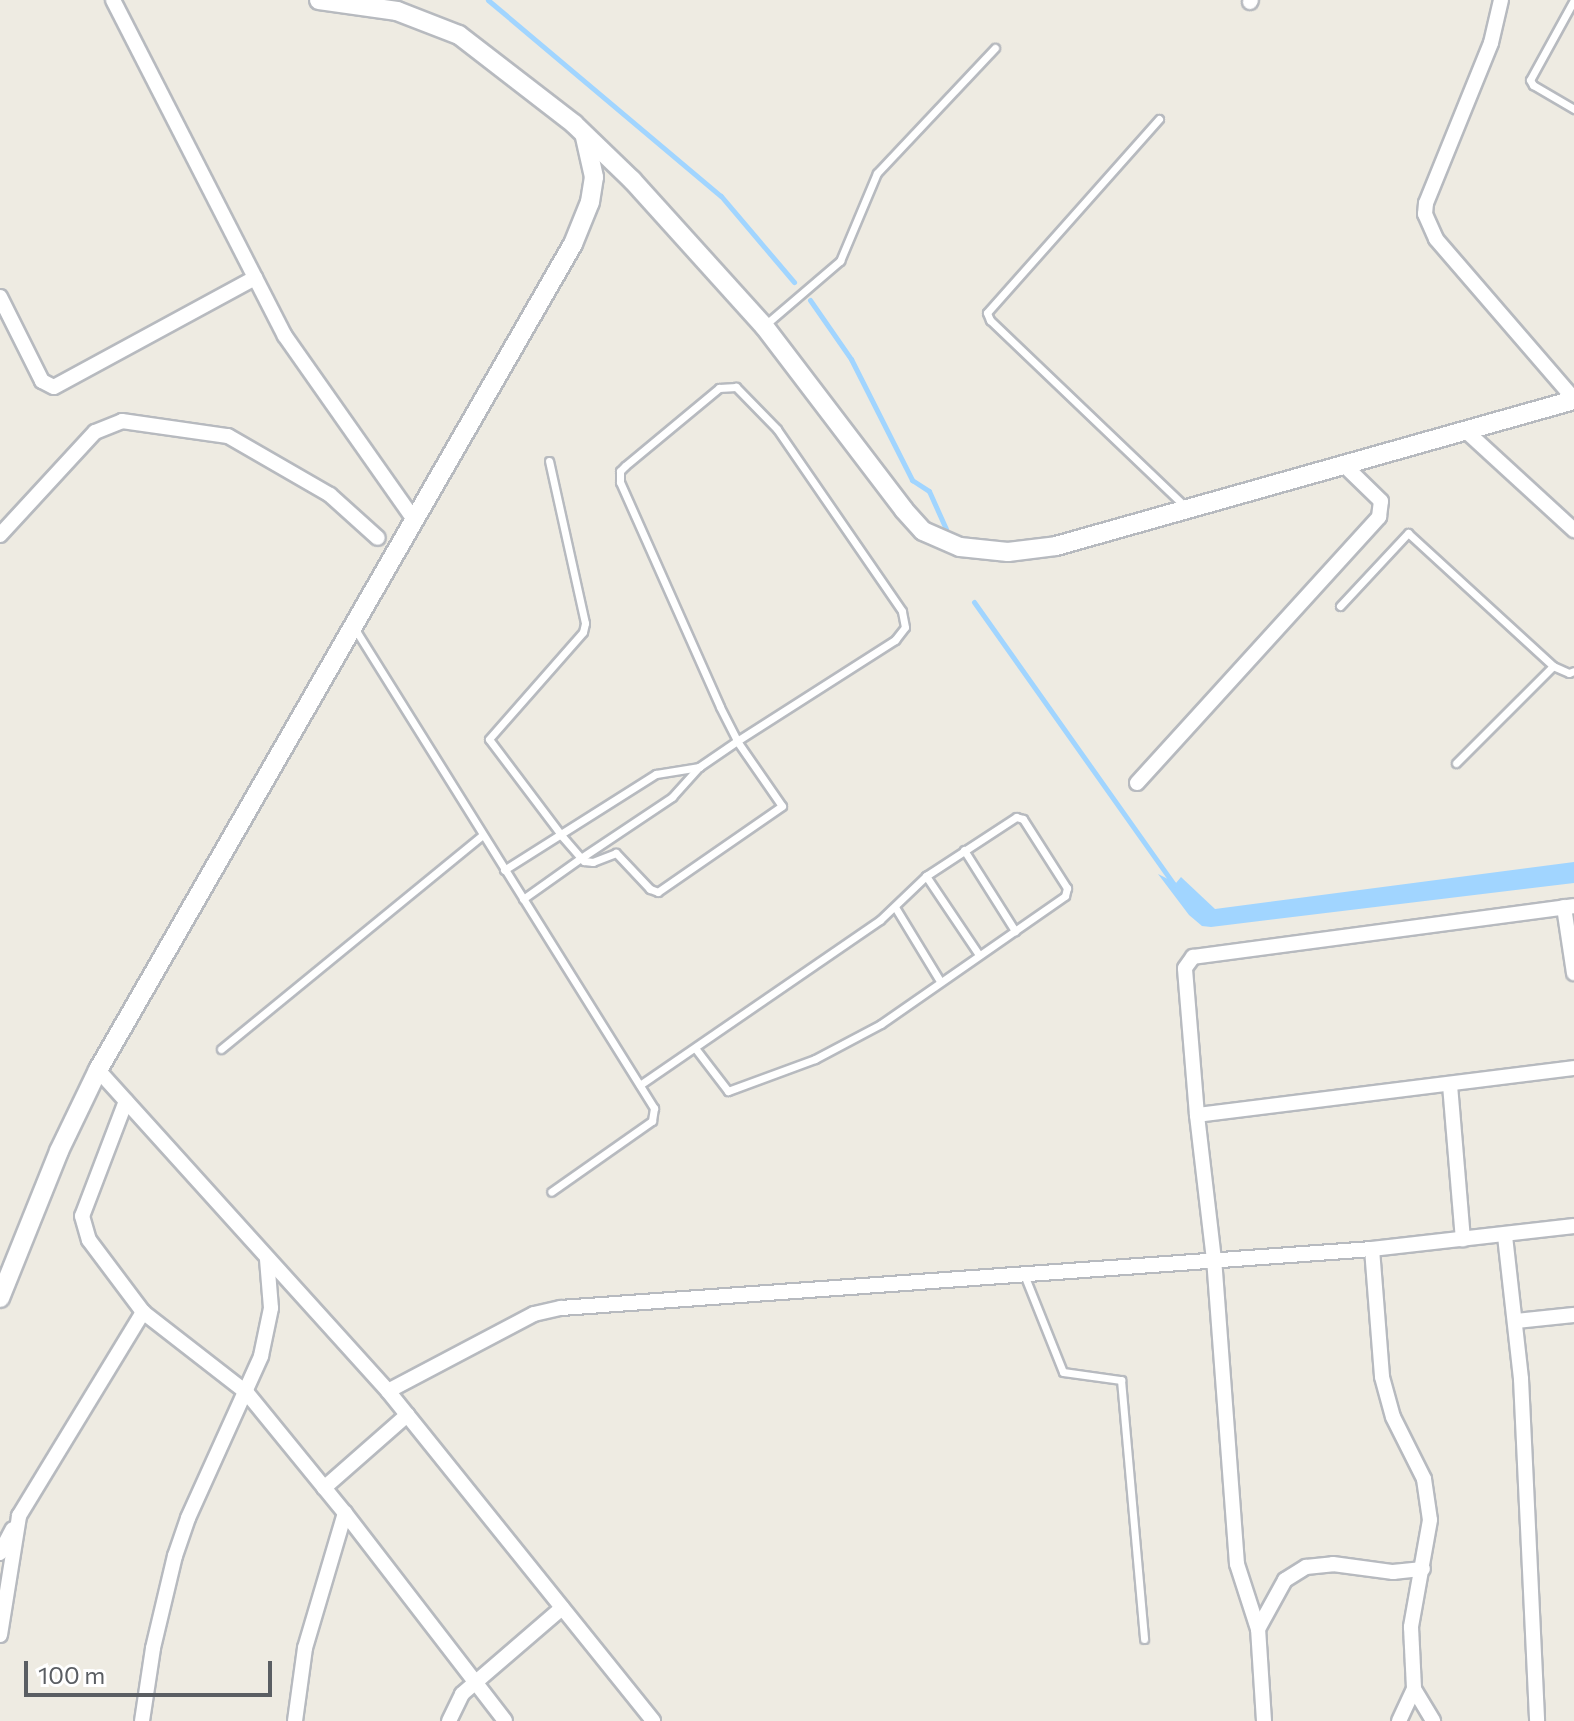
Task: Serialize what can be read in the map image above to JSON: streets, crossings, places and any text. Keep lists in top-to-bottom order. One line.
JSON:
{"scale_bar":"100 m"}
